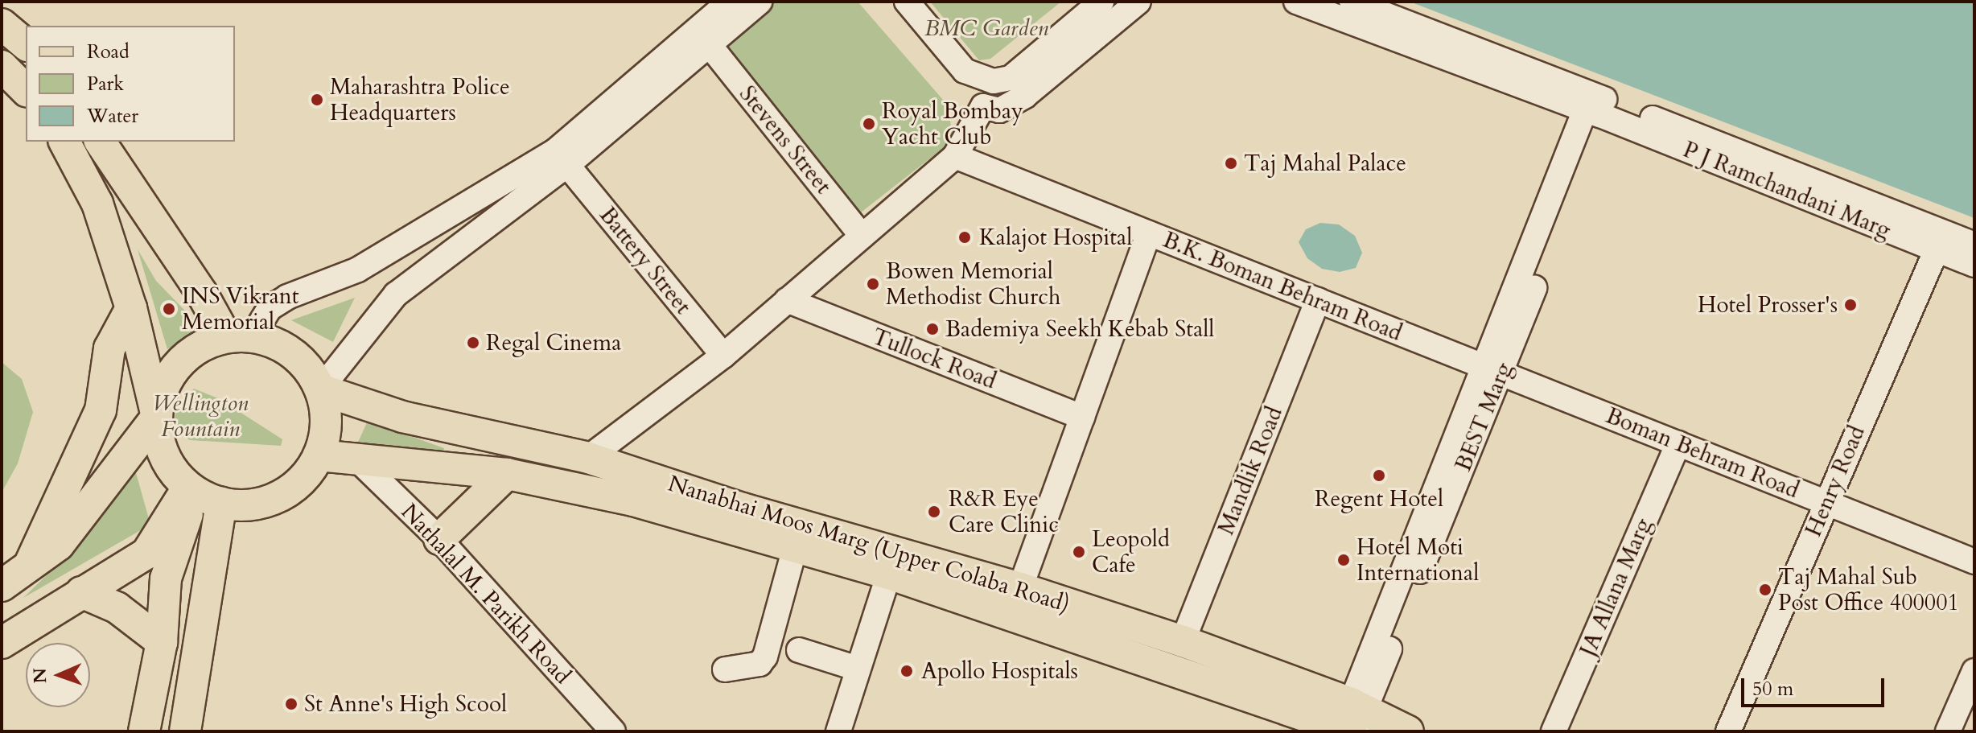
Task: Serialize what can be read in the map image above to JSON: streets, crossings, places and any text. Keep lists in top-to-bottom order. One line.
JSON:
{"streets":{"main road":["Nanabhai Moos Marg (Upper Colaba Road)"],"street":["Stevens Street","P J Ramchandani Marg","Battery Street","B.K. Boman Behram Road","Tullock Road","BEST Marg","Boman Behram Road","Mandlik Road","Henry Road","JA Allana Marg","Nathalal M. Parikh Road"]},"crossings":[["P J Ramchandani Marg","BEST Marg"],["P J Ramchandani Marg","Henry Road"],["B.K. Boman Behram Road","BEST Marg"],["B.K. Boman Behram Road","Boman Behram Road"],["B.K. Boman Behram Road","Mandlik Road"],["BEST Marg","Boman Behram Road"],["BEST Marg","Nanabhai Moos Marg (Upper Colaba Road)"],["Boman Behram Road","Henry Road"],["Boman Behram Road","JA Allana Marg"],["Mandlik Road","Nanabhai Moos Marg (Upper Colaba Road)"],["Nanabhai Moos Marg (Upper Colaba Road)","Nathalal M. Parikh Road"]],"parks":["BMC Garden","Wellington Fountain"],"places":["Maharashtra Police Headquarters","Royal Bombay Yacht Club","Taj Mahal Palace","Kalajot Hospital","Bowen Memorial Methodist Church","Hotel Prosser's","INS Vikrant Memorial","Bademiya Seekh Kebab Stall","Regal Cinema","Regent Hotel","R&R Eye Care Clinic","Leopold Cafe","Hotel Moti International","Taj Mahal Sub Post Office 400001","Apollo Hospitals","St Anne's High Scool"],"legend":["Road","Park","Water"],"scale_bar":"50 m","north":"left"}
